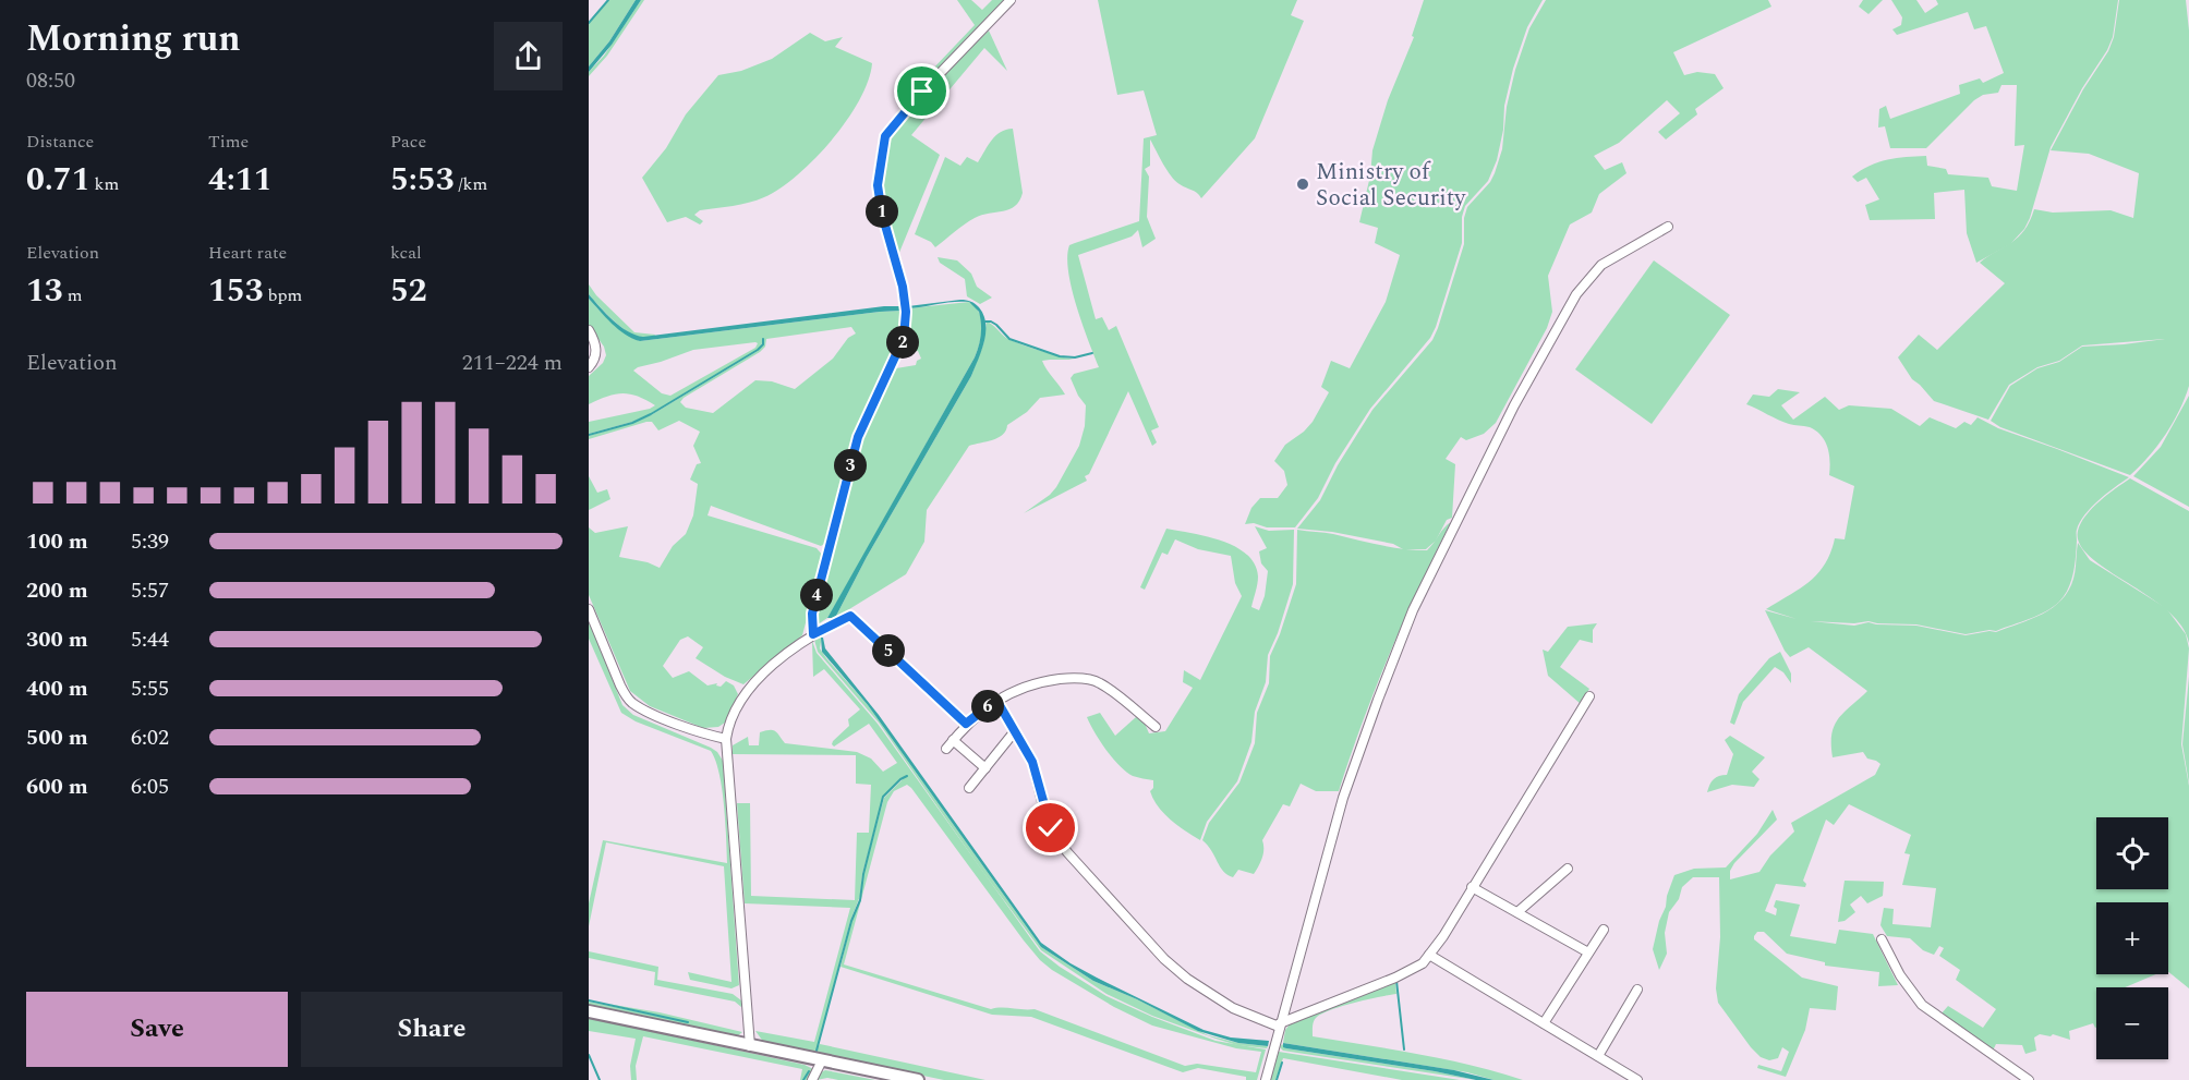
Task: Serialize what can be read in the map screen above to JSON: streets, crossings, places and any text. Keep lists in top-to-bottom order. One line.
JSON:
{"places":["Ministry of Social Security"],"page":{"heading":["Morning run","08:50"],"stats":[["Distance","0.71 km"],["Time","4:11"],["Pace","5:53 /km"],["Elevation","13 m"],["Heart rate","153 bpm"],["kcal","52"]],"pins":["1","2","3","4","5","6"],"chart":["Elevation","211–224 m"],"list":[{"name":"100 m","note":"5:39"},{"name":"200 m","note":"5:57"},{"name":"300 m","note":"5:44"},{"name":"400 m","note":"5:55"},{"name":"500 m","note":"6:02"},{"name":"600 m","note":"6:05"}],"map_buttons":["+","−"],"buttons":["Save","Share"]}}
